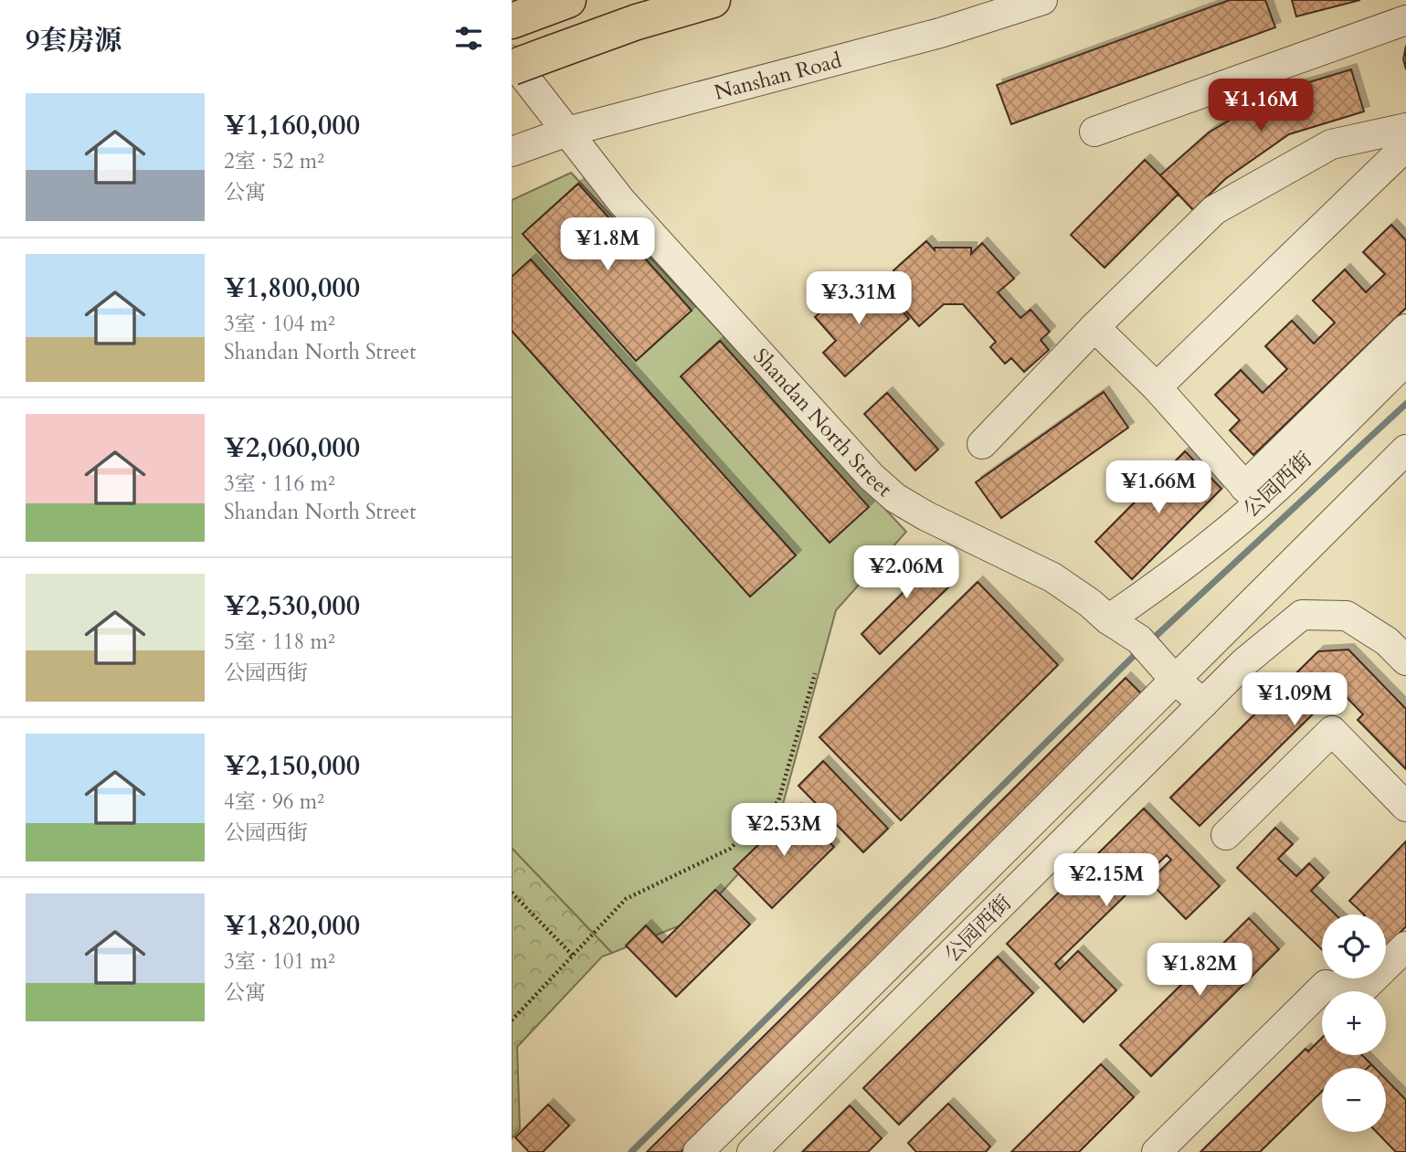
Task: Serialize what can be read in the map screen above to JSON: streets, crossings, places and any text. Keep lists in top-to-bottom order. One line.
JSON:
{"streets":{"street":["Nanshan Road","Shandan North Street","公园西街"]},"crossings":[["Nanshan Road","Shandan North Street"],["Shandan North Street","公园西街"]],"page":{"heading":"9套房源","list":[{"name":"¥1,160,000","note":"2室 · 52 m² · 公寓"},{"name":"¥1,800,000","note":"3室 · 104 m² · Shandan North Street"},{"name":"¥2,060,000","note":"3室 · 116 m² · Shandan North Street"},{"name":"¥2,530,000","note":"5室 · 118 m² · 公园西街"},{"name":"¥2,150,000","note":"4室 · 96 m² · 公园西街"},{"name":"¥1,820,000","note":"3室 · 101 m² · 公寓"}],"price":["¥1.16M","¥1.8M","¥3.31M","¥1.66M","¥2.06M","¥1.09M","¥2.53M","¥2.15M","¥1.82M"],"map_buttons":["+","−"]}}
